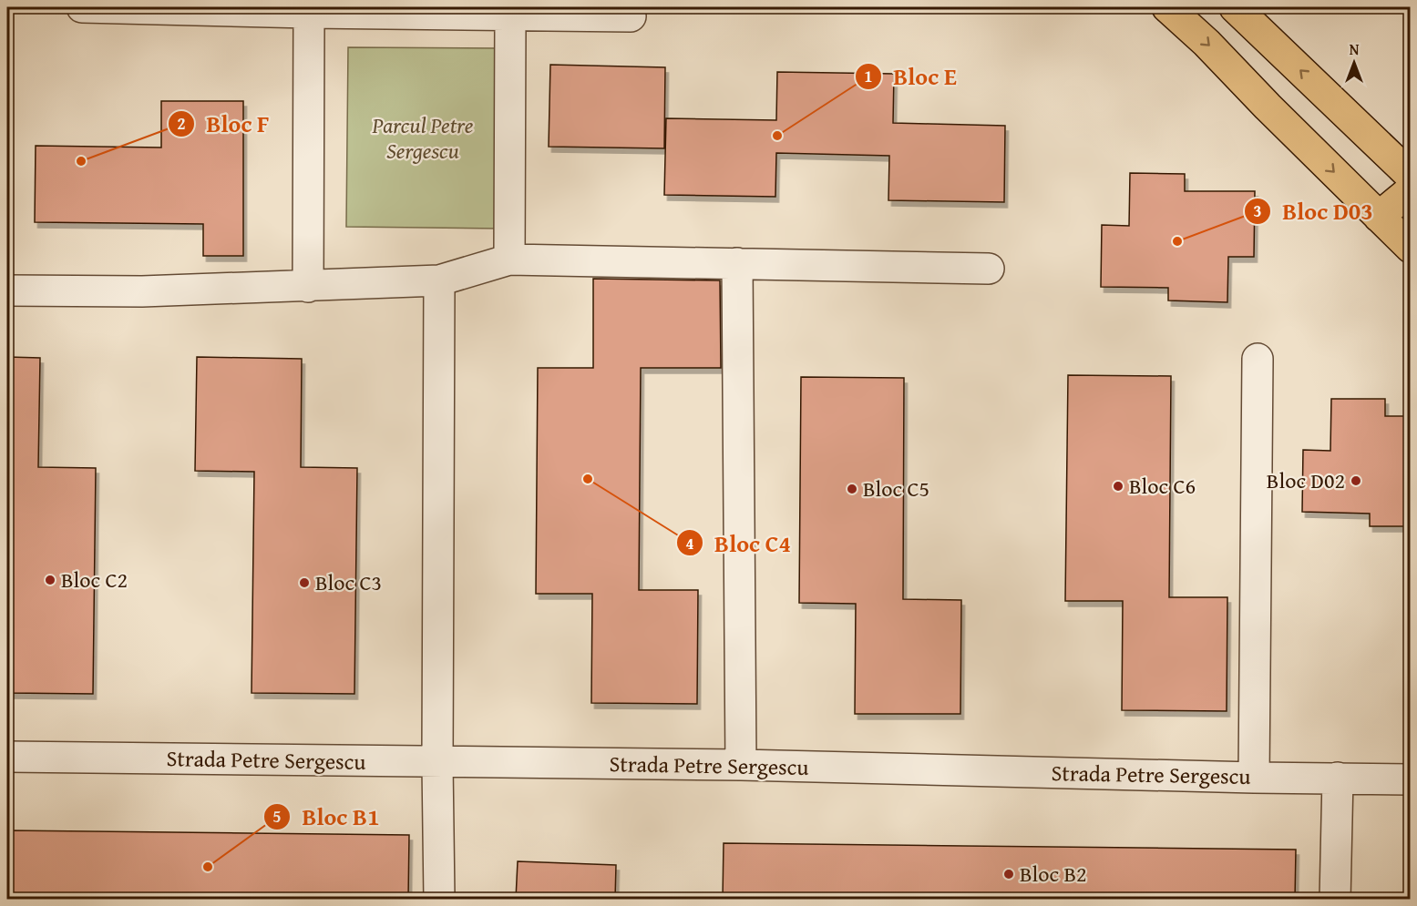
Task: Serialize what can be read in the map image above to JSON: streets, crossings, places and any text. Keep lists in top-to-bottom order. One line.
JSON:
{"streets":{"street":["Strada Petre Sergescu"]},"parks":["Parcul Petre Sergescu"],"places":["Bloc E","Bloc F","Bloc D03","Bloc C4","Bloc D02","Bloc C6","Bloc C5","Bloc C2","Bloc C3","Bloc B1","Bloc B2"],"north":"top"}
